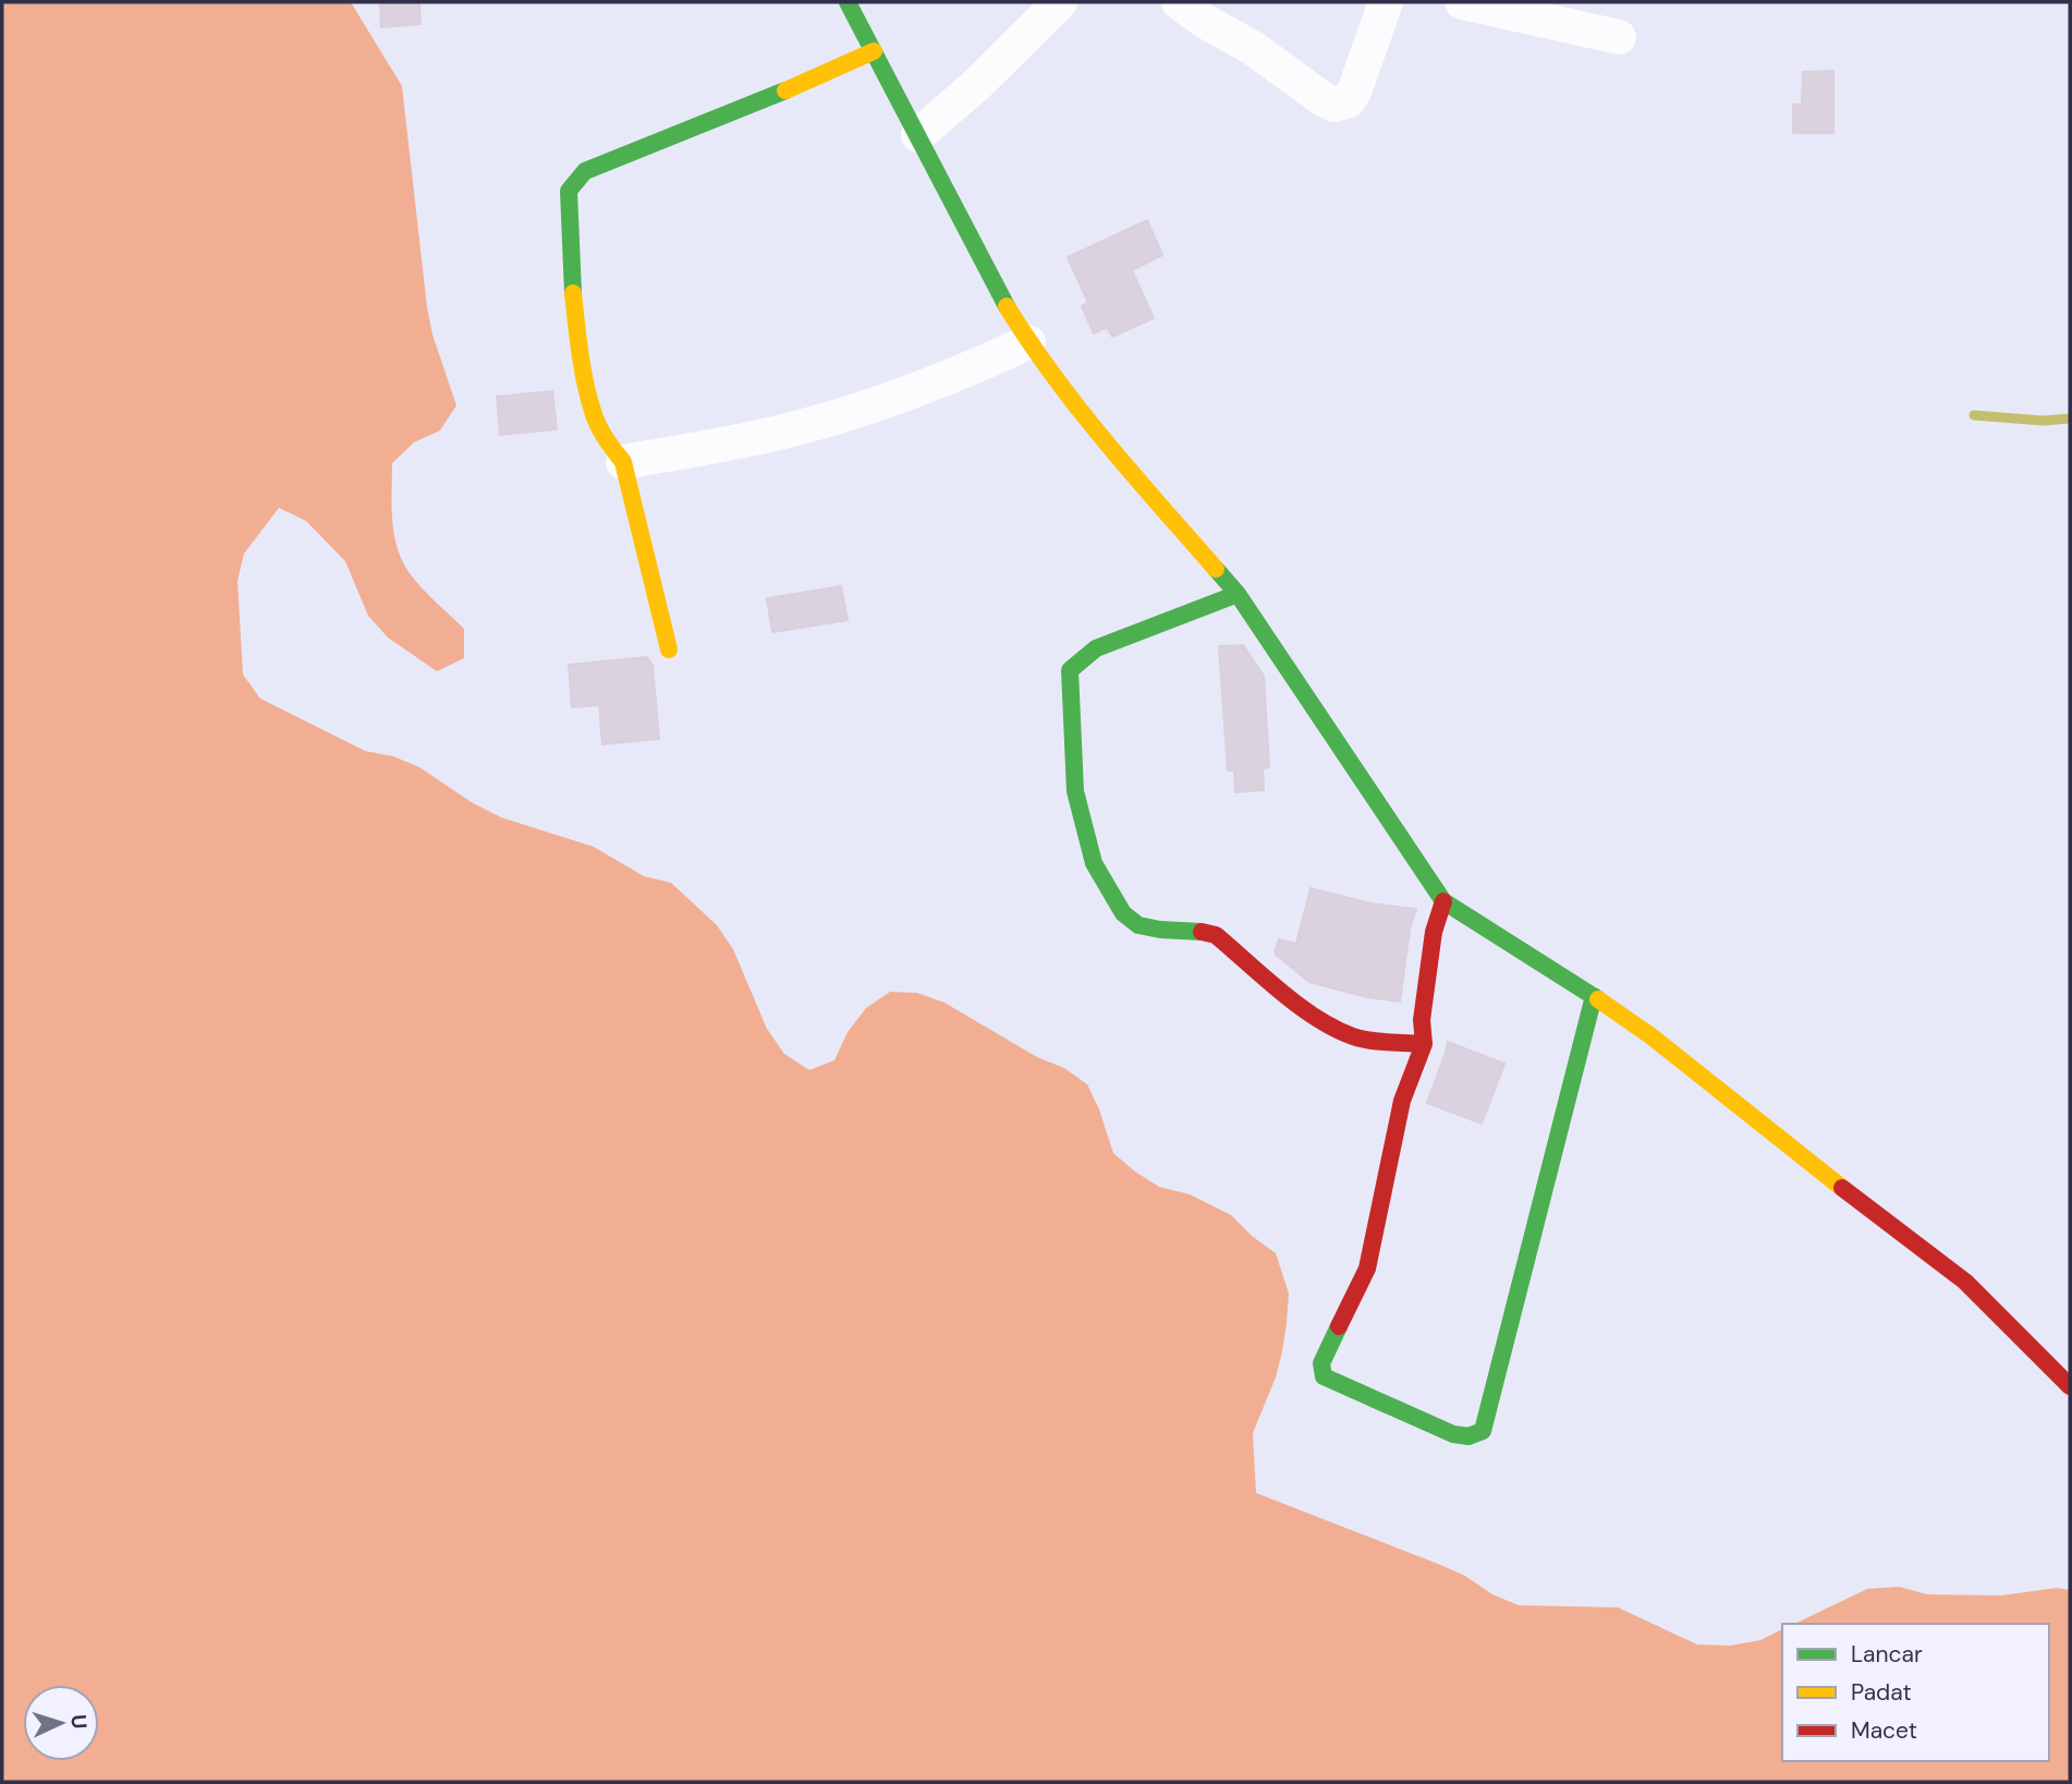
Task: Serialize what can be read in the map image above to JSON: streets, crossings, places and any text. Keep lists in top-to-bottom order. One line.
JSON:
{"legend":["Lancar","Padat","Macet"],"north":"right"}
